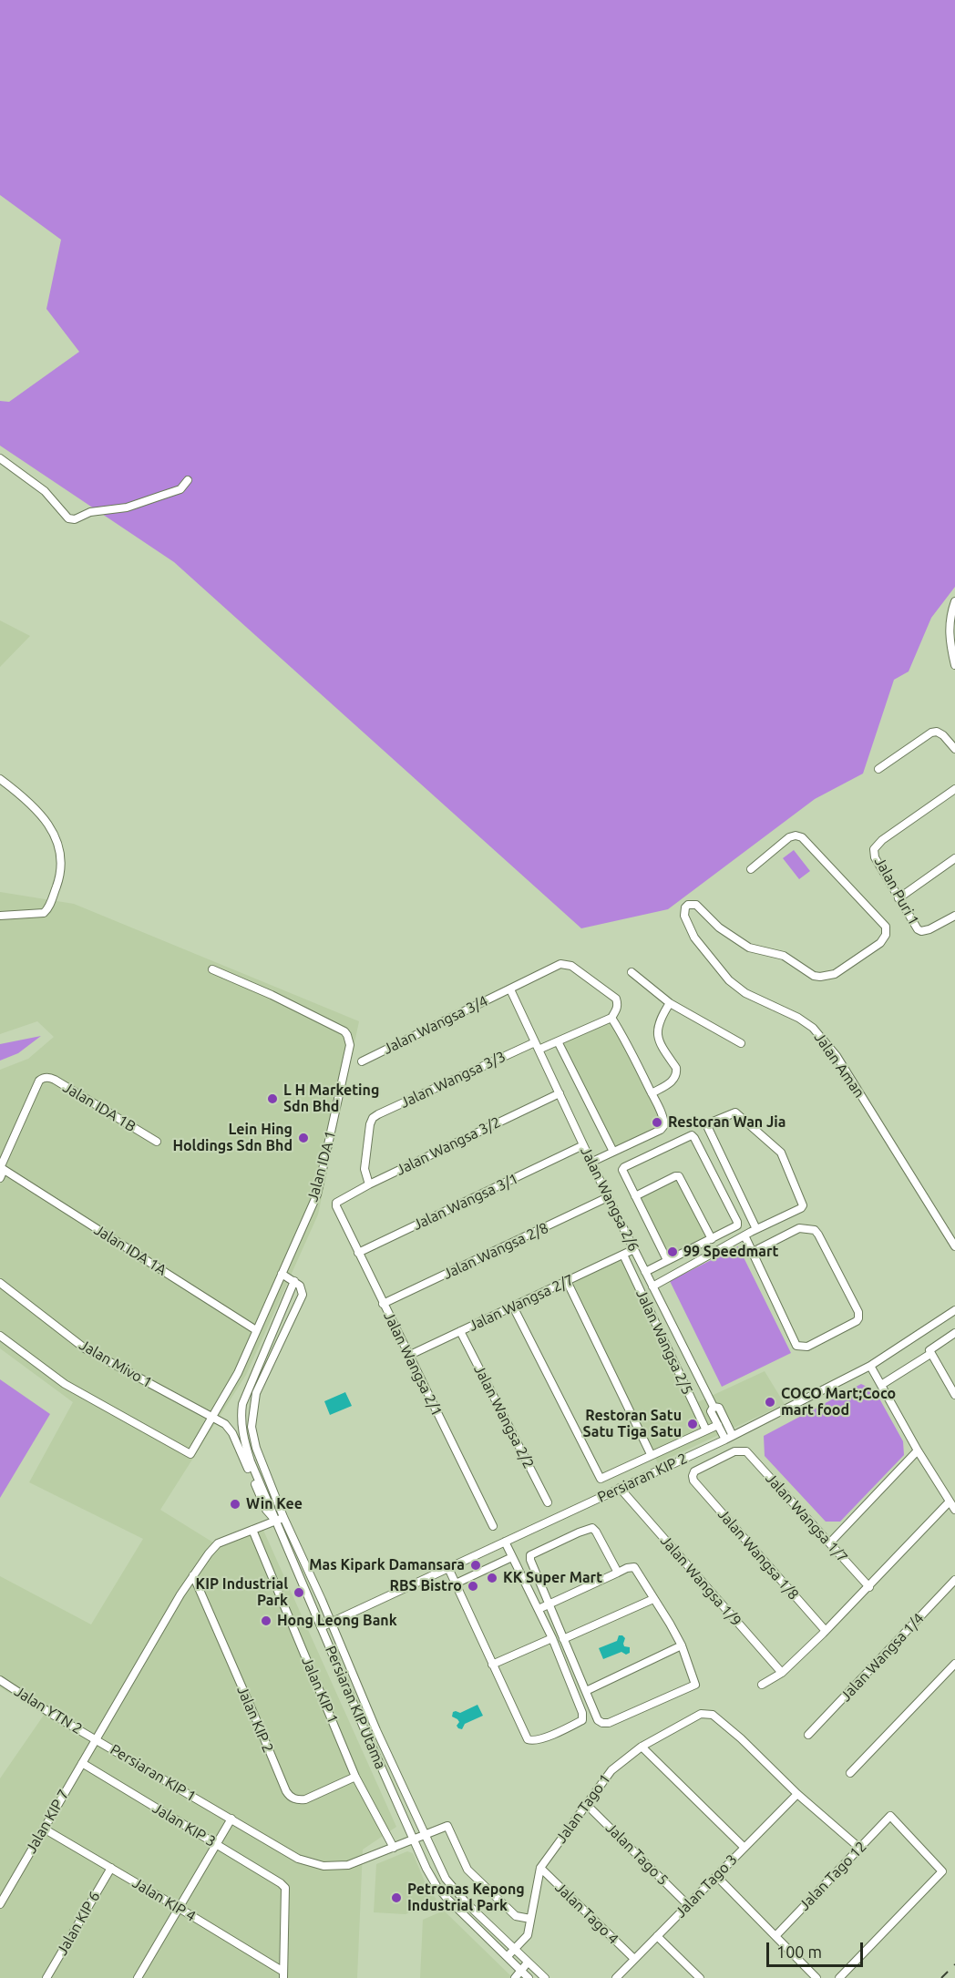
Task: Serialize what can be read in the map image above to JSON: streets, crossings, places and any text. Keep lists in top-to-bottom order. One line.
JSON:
{"streets":{"street":["Jalan Puri 1","Jalan Wangsa 3/4","Jalan Aman","Jalan Wangsa 3/3","Jalan IDA 1B","Jalan Wangsa 3/2","Jalan IDA 1","Jalan Wangsa 2/6","Jalan Wangsa 3/1","Jalan IDA 1A","Jalan Wangsa 2/8","Jalan Wangsa 2/7","Jalan Wangsa 2/5","Jalan Mivo 1","Jalan Wangsa 2/1","Jalan Wangsa 2/2","Persiaran KIP 2","Jalan Wangsa 1/7","Jalan Wangsa 1/8","Jalan Wangsa 1/9","Jalan Wangsa 1/4","Jalan KIP 1","Persiaran KIP Utama","Jalan YTN 2","Jalan KIP 2","Persiaran KIP 1","Jalan Tago 1","Jalan KIP 7","Jalan KIP 3","Jalan Tago 5","Jalan Tago 12","Jalan Tago 3","Jalan KIP 4","Jalan Tago 4","Jalan KIP 6"]},"crossings":[["Jalan Wangsa 3/4","Jalan Wangsa 2/6"],["Jalan Wangsa 3/3","Jalan Wangsa 3/2"],["Jalan Wangsa 3/3","Jalan Wangsa 2/6"],["Jalan IDA 1B","Jalan IDA 1A"],["Jalan Wangsa 3/2","Jalan Wangsa 2/6"],["Jalan Wangsa 3/2","Jalan Wangsa 2/1"],["Jalan IDA 1","Jalan IDA 1A"],["Jalan IDA 1","Jalan Mivo 1"],["Jalan Wangsa 2/6","Jalan Wangsa 3/1"],["Jalan Wangsa 2/6","Jalan Wangsa 2/8"],["Jalan Wangsa 2/6","Jalan Wangsa 2/7"],["Jalan Wangsa 2/6","Persiaran KIP 2"],["Jalan Wangsa 3/1","Jalan Wangsa 2/1"],["Jalan Wangsa 2/8","Jalan Wangsa 2/1"],["Jalan Wangsa 2/7","Jalan Wangsa 2/5"],["Jalan Wangsa 2/7","Jalan Wangsa 2/1"],["Jalan Wangsa 2/7","Jalan Wangsa 2/2"],["Jalan Mivo 1","Persiaran KIP Utama"],["Jalan Mivo 1","Persiaran KIP 1"],["Persiaran KIP 2","Jalan Wangsa 1/9"],["Persiaran KIP 2","Persiaran KIP Utama"],["Jalan Wangsa 1/7","Jalan Wangsa 1/8"],["Jalan KIP 1","Jalan KIP 2"],["Jalan KIP 1","Persiaran KIP 1"],["Persiaran KIP Utama","Persiaran KIP 1"],["Persiaran KIP Utama","Jalan Tago 1"],["Jalan YTN 2","Persiaran KIP 1"],["Jalan YTN 2","Jalan KIP 7"],["Jalan KIP 2","Persiaran KIP 1"],["Persiaran KIP 1","Jalan Tago 1"],["Persiaran KIP 1","Jalan KIP 7"],["Jalan Tago 1","Jalan Tago 5"],["Jalan Tago 1","Jalan Tago 3"],["Jalan Tago 1","Jalan Tago 4"],["Jalan KIP 7","Jalan KIP 3"],["Jalan KIP 7","Jalan KIP 4"],["Jalan KIP 3","Jalan KIP 4"],["Jalan Tago 5","Jalan Tago 3"],["Jalan Tago 3","Jalan Tago 4"],["Jalan KIP 4","Jalan KIP 6"]],"places":["L H Marketing Sdn Bhd","Restoran Wan Jia","Lein Hing Holdings Sdn Bhd","99 Speedmart","COCO Mart;Coco mart food","Restoran Satu Satu Tiga Satu","Win Kee","Mas Kipark Damansara","KK Super Mart","RBS Bistro","KIP Industrial Park","Hong Leong Bank","Petronas Kepong Industrial Park"],"scale_bar":"100 m"}
